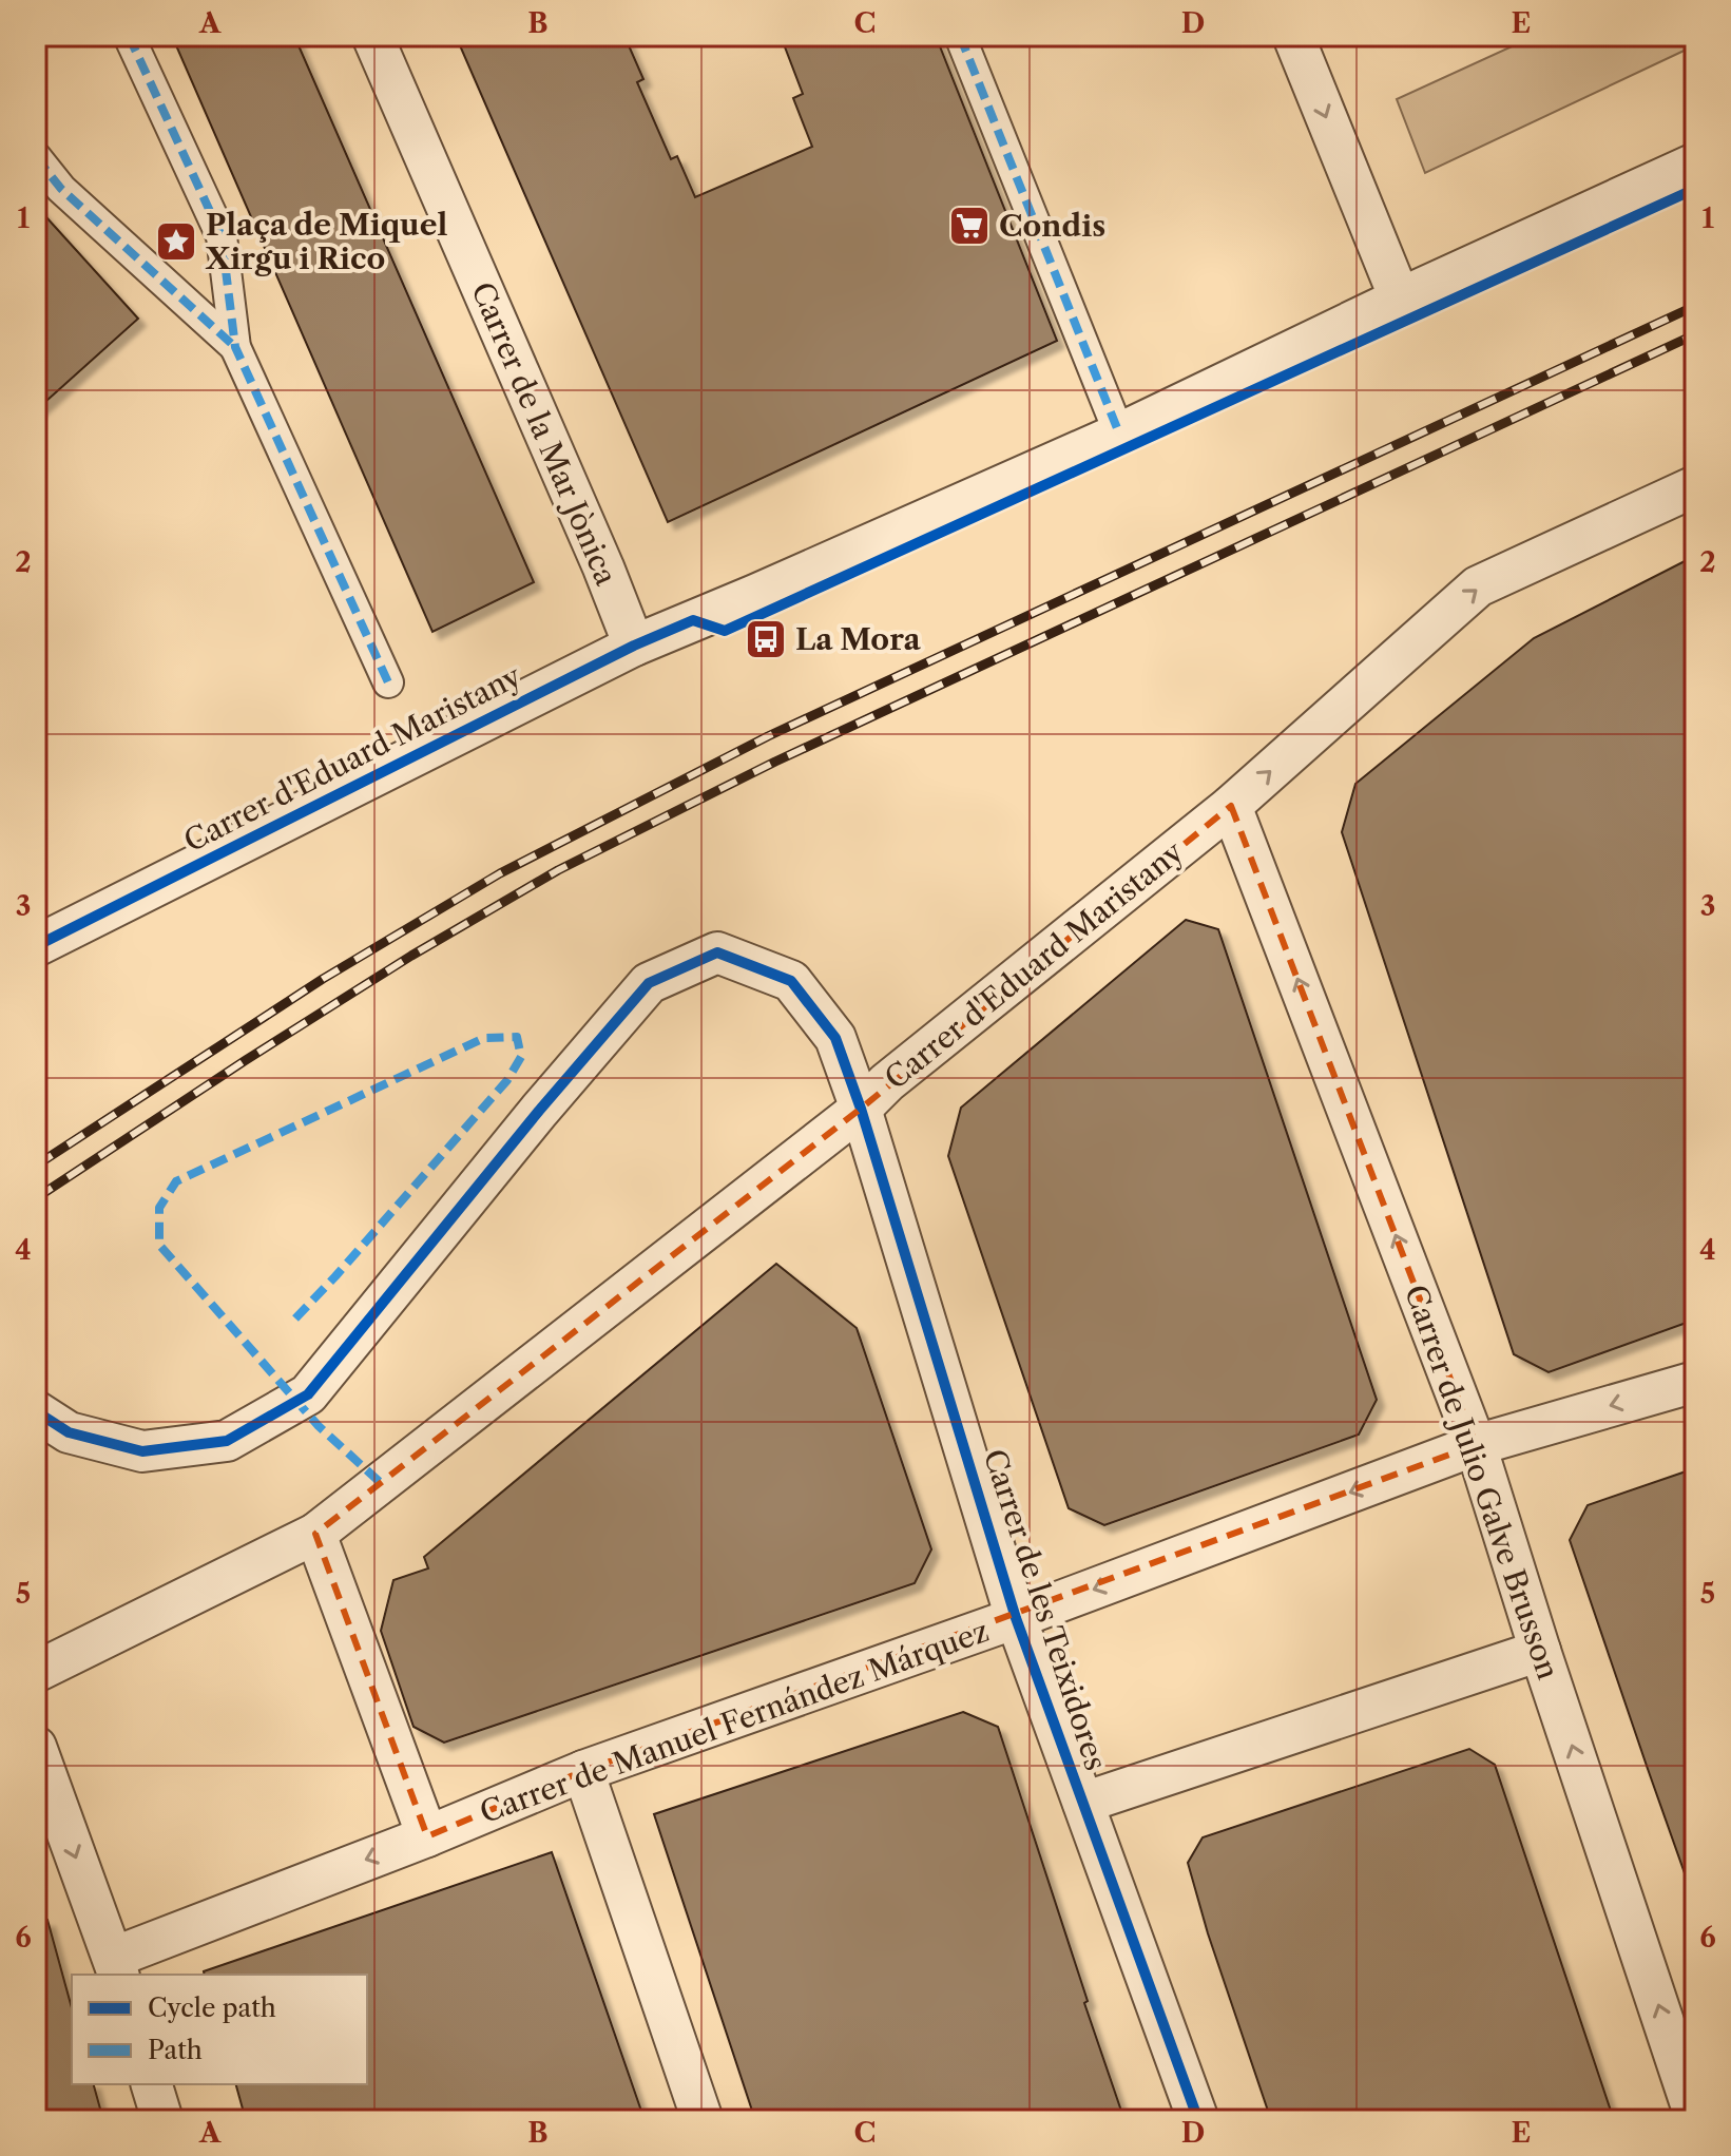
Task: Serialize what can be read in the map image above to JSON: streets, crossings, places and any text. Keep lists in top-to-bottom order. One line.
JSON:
{"streets":{"street":["Carrer de la Mar Jònica","Carrer d'Eduard Maristany","Carrer de Julio Galve Brusson","Carrer de les Teixidores","Carrer de Manuel Fernández Márquez"]},"crossings":[["Carrer de la Mar Jònica","Carrer d'Eduard Maristany"],["Carrer d'Eduard Maristany","Carrer de Julio Galve Brusson"],["Carrer d'Eduard Maristany","Carrer de les Teixidores"],["Carrer de Julio Galve Brusson","Carrer de Manuel Fernández Márquez"],["Carrer de les Teixidores","Carrer de Manuel Fernández Márquez"]],"one_way":["Carrer de Julio Galve Brusson"],"places":{"supermarket":["Condis"],"place":["Plaça de Miquel Xirgu i Rico"],"bus stop":["La Mora"]},"legend":["Cycle path","Path"],"grid":{"columns":["A","B","C","D","E"],"rows":["1","2","3","4","5","6"]}}
